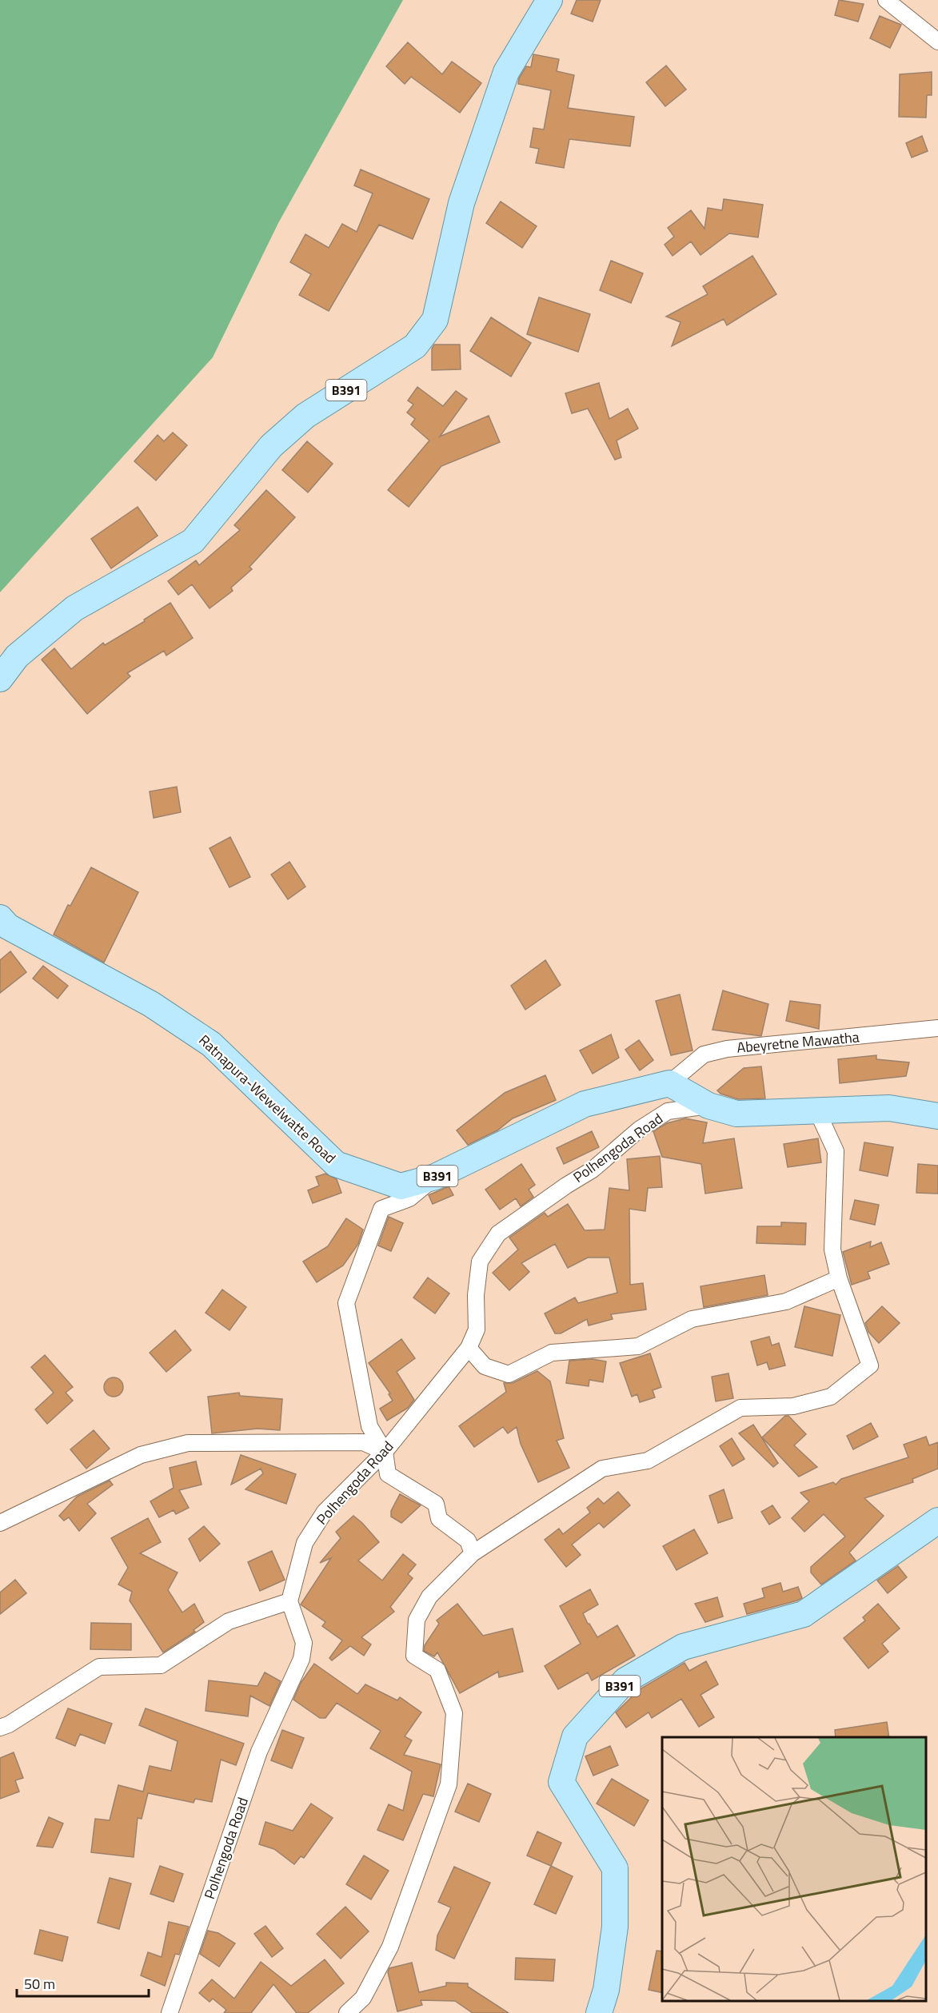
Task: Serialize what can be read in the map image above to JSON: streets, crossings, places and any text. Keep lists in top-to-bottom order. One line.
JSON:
{"streets":{"main road":["B391","Ratnapura-Wewelwatte Road"],"street":["Abeyretne Mawatha","Polhengoda Road"]},"crossings":[["Abeyretne Mawatha","Ratnapura-Wewelwatte Road"]],"scale_bar":"50 m"}
